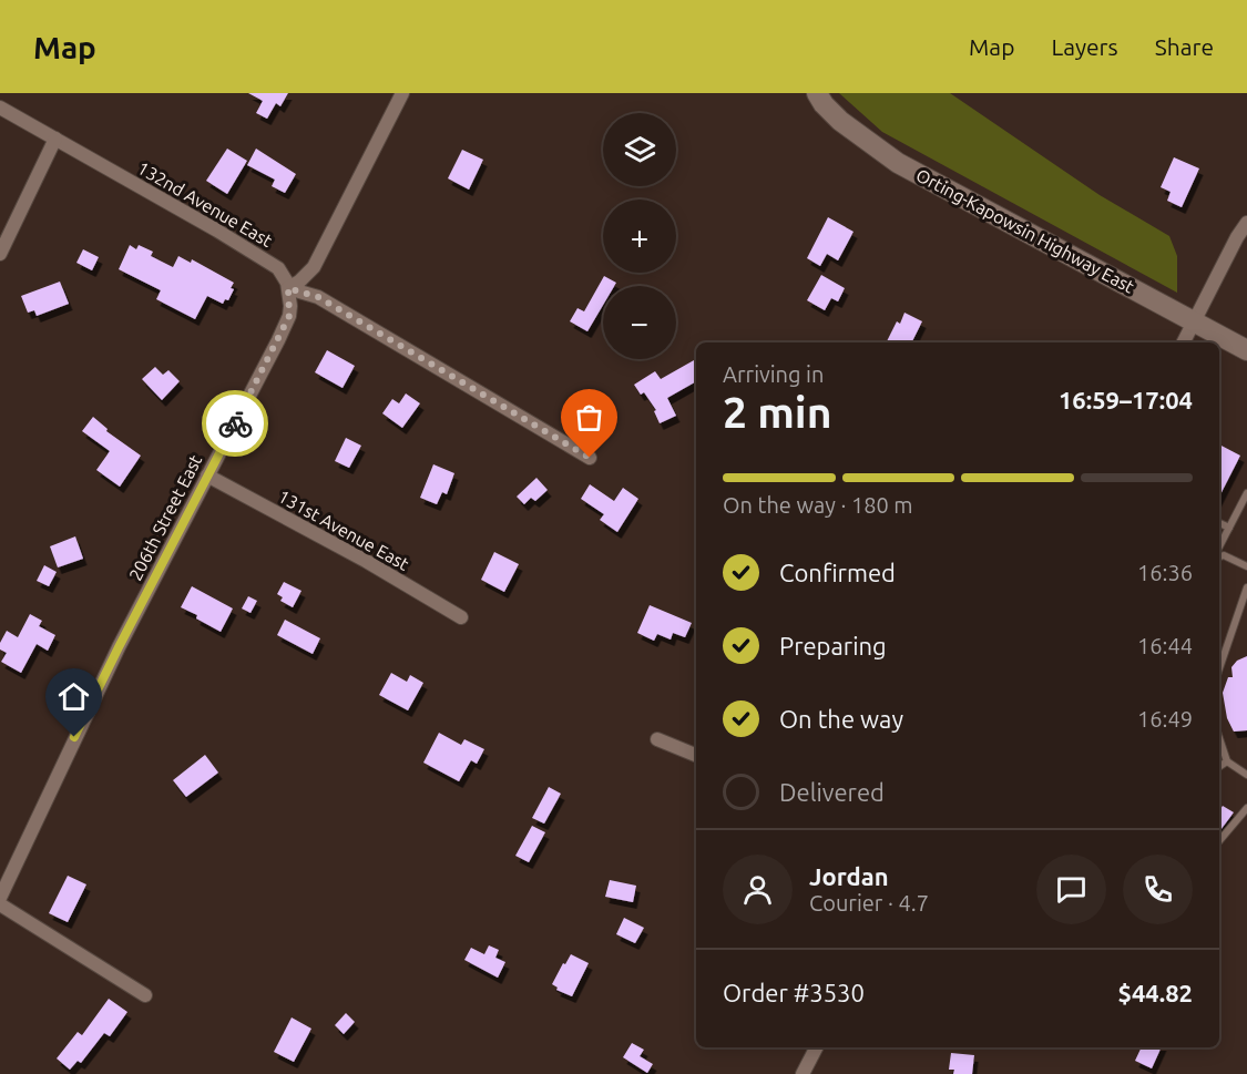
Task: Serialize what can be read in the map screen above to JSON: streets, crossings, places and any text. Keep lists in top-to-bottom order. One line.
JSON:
{"streets":{"main road":["Orting-Kapowsin Highway East"],"street":["132nd Avenue East","206th Street East","131st Avenue East"]},"crossings":[["132nd Avenue East","206th Street East"],["206th Street East","131st Avenue East"]],"page":{"header":"Map","nav":["Map","Layers","Share"],"map_buttons":["+","−"],"heading":["2 min","Arriving in","16:59–17:04"],"panel":["Jordan","Courier · 4.7","Order #3530","$44.82"],"bar":"On the way · 180 m","list":[["Confirmed","16:36"],["Preparing","16:44"],["On the way","16:49"],"Delivered"]}}
